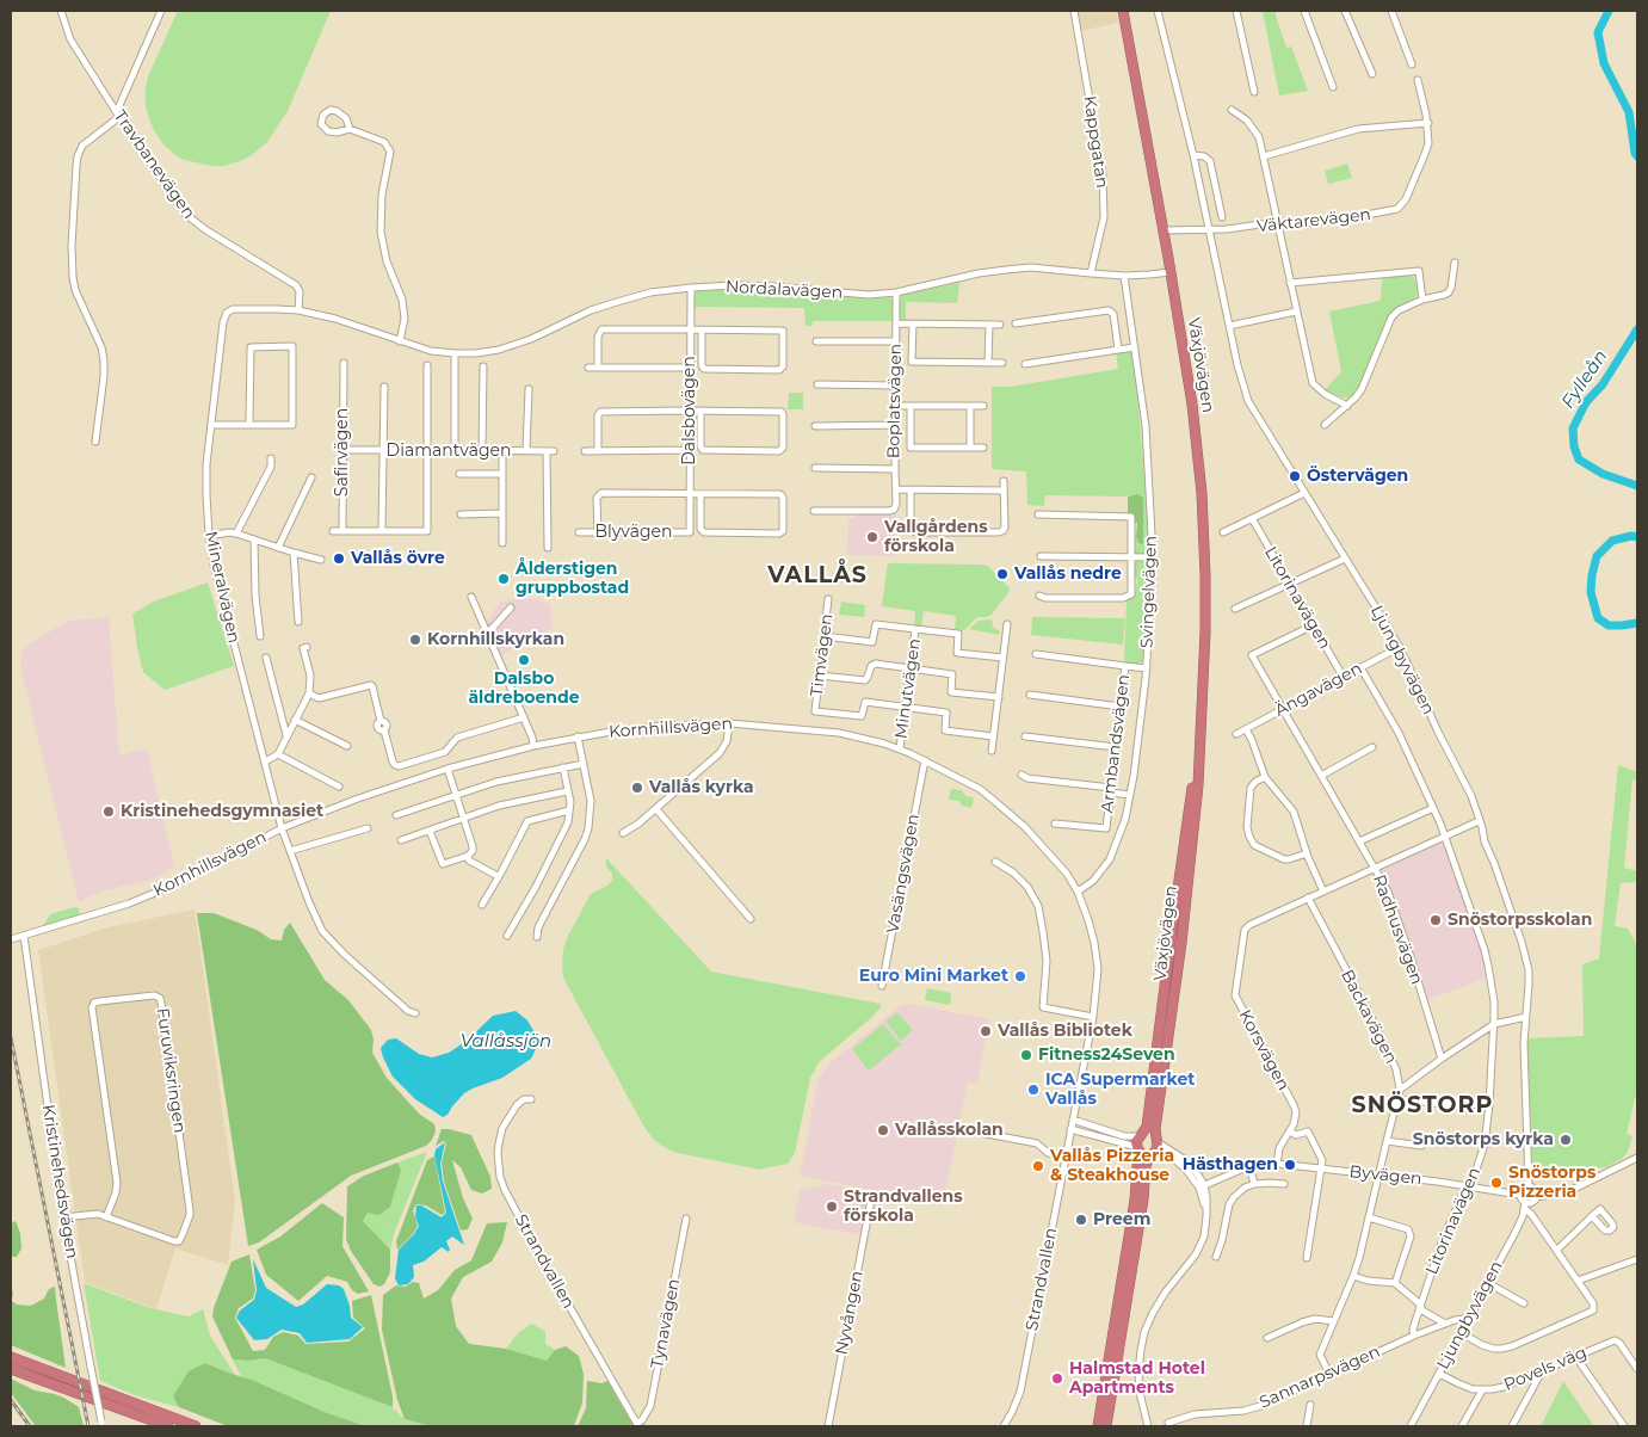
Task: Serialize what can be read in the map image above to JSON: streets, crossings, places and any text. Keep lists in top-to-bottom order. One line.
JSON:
{"streets":{"highway":["Växjövägen"],"street":["Kappgatan","Travbanevägen","Väktarevägen","Nordalavägen","Boplatsvägen","Dalsbovägen","Diamantvägen","Safirvägen","Blyvägen","Mineralvägen","Svingelvägen","Litorinavägen","Timvägen","Ljungbyvägen","Minutvägen","Ängavägen","Kornhillsvägen","Armbandsvägen","Vasängsvägen","Radhusvägen","Backavägen","Korsvägen","Furuviksringen","Byvägen","Kristinehedsvägen","Strandvallen","Nyvången","Tynavägen","Povels väg","Sannarpsvägen"]},"crossings":[["Kappgatan","Nordalavägen"],["Travbanevägen","Nordalavägen"],["Väktarevägen","Växjövägen"],["Väktarevägen","Ljungbyvägen"],["Nordalavägen","Växjövägen"],["Nordalavägen","Boplatsvägen"],["Nordalavägen","Dalsbovägen"],["Nordalavägen","Mineralvägen"],["Nordalavägen","Svingelvägen"],["Dalsbovägen","Blyvägen"],["Diamantvägen","Safirvägen"],["Mineralvägen","Kornhillsvägen"],["Svingelvägen","Kornhillsvägen"],["Svingelvägen","Armbandsvägen"],["Litorinavägen","Ängavägen"],["Litorinavägen","Radhusvägen"],["Litorinavägen","Byvägen"],["Litorinavägen","Sannarpsvägen"],["Timvägen","Minutvägen"],["Ljungbyvägen","Ängavägen"],["Ljungbyvägen","Byvägen"],["Ljungbyvägen","Povels väg"],["Ljungbyvägen","Sannarpsvägen"],["Minutvägen","Kornhillsvägen"],["Ängavägen","Radhusvägen"],["Kornhillsvägen","Vasängsvägen"],["Kornhillsvägen","Kristinehedsvägen"],["Kornhillsvägen","Strandvallen"],["Backavägen","Korsvägen"],["Korsvägen","Byvägen"],["Furuviksringen","Kristinehedsvägen"],["Strandvallen","Tynavägen"]],"districts":["VALLÅS","SNÖSTORP"],"water":["Fylleån","Vallåssjön"],"places":["Östervägen","Vallgårdens förskola","Vallås övre","Vallås nedre","Ålderstigen gruppbostad","Kornhillskyrkan","Dalsbo äldreboende","Vallås kyrka","Kristinehedsgymnasiet","Snöstorpsskolan","Euro Mini Market","Vallås Bibliotek","Fitness24Seven","ICA Supermarket Vallås","Vallåsskolan","Snöstorps kyrka","Hästhagen","Vallås Pizzeria & Steakhouse","Snöstorps Pizzeria","Strandvallens förskola","Preem","Halmstad Hotel Apartments"]}
